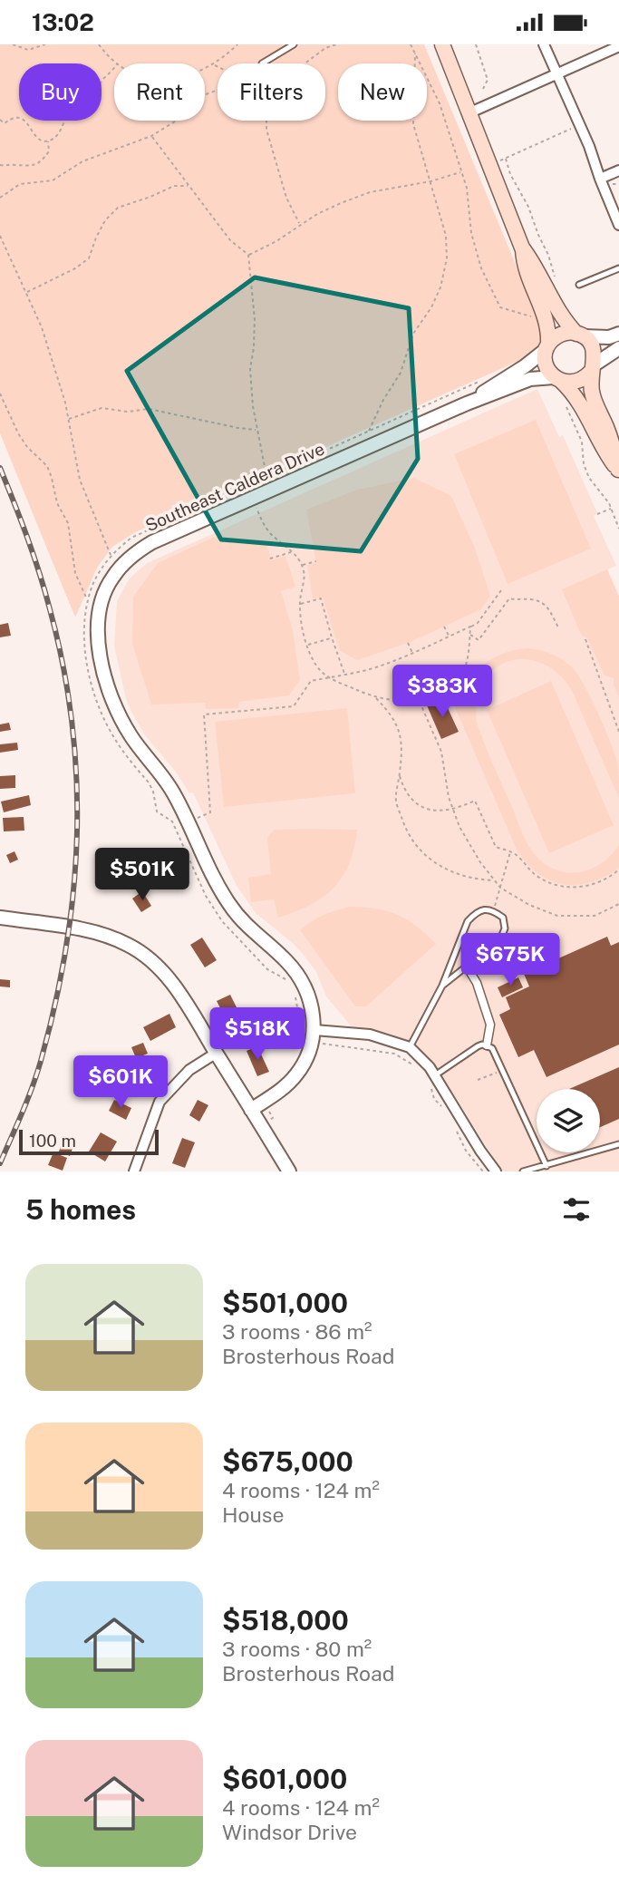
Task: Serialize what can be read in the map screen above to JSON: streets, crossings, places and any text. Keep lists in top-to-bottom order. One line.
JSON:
{"streets":{"street":["Southeast Caldera Drive"]},"scale_bar":"100 m","page":{"status":"13:02","chip":["Buy","Rent","Filters","New"],"price":["$383K","$501K","$675K","$518K","$601K"],"scale":"100 m","heading":"5 homes","list":[{"name":"$501,000","note":"3 rooms · 86 m² · Brosterhous Road"},{"name":"$675,000","note":"4 rooms · 124 m² · House"},{"name":"$518,000","note":"3 rooms · 80 m² · Brosterhous Road"},{"name":"$601,000","note":"4 rooms · 124 m² · Windsor Drive"}]}}
